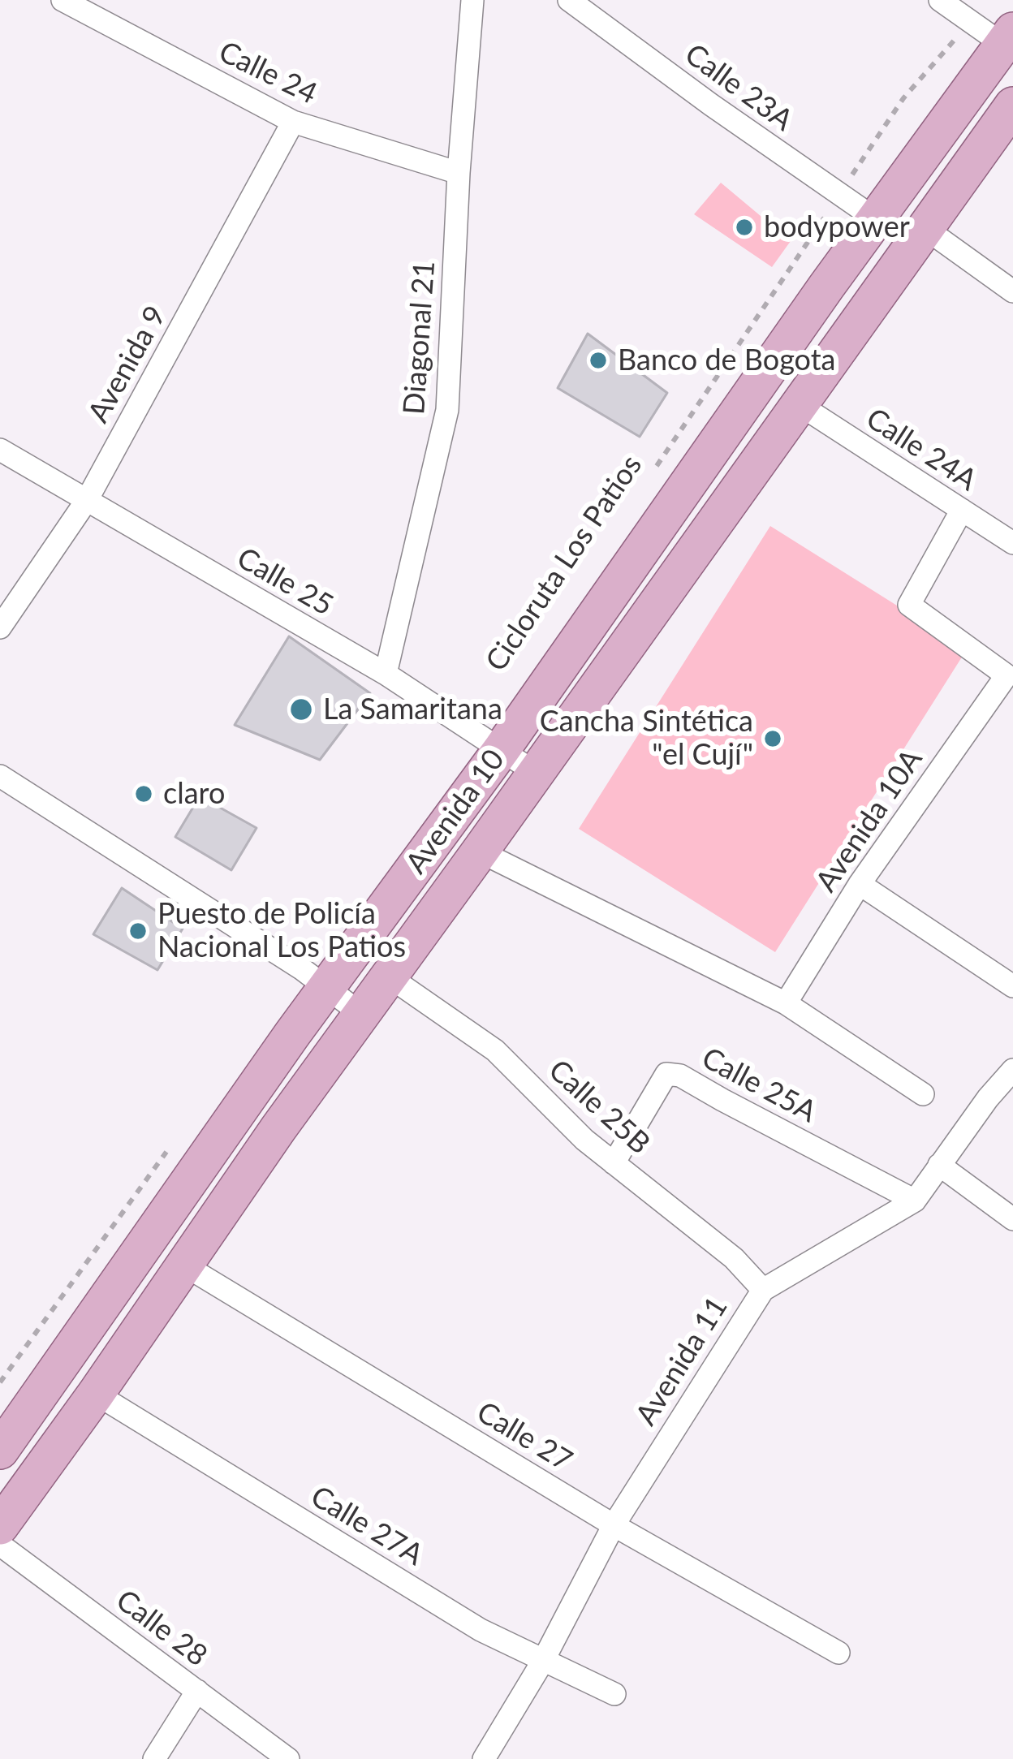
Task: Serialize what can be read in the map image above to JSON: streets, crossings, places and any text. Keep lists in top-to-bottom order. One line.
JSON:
{"streets":{"main road":["Avenida 10"],"street":["Calle 24","Calle 23A","Diagonal 21","Avenida 9","Calle 24A","Calle 25","Avenida 10A","Calle 25A","Calle 25B","Avenida 11","Calle 27","Calle 27A","Calle 28"],"path":["Cicloruta Los Patios"]},"crossings":[["Calle 24","Diagonal 21"],["Calle 24","Avenida 9"],["Calle 23A","Cicloruta Los Patios"],["Calle 23A","Avenida 10"],["Diagonal 21","Calle 25"],["Avenida 9","Calle 25"],["Calle 24A","Avenida 10"],["Calle 24A","Avenida 10A"],["Calle 25","Avenida 10"],["Avenida 10","Calle 25B"],["Avenida 10","Calle 27"],["Avenida 10","Calle 27A"],["Calle 25A","Calle 25B"],["Calle 25A","Avenida 11"],["Calle 25B","Avenida 11"],["Avenida 11","Calle 27"],["Avenida 11","Calle 27A"]],"places":["bodypower","Banco de Bogota","La Samaritana","Cancha Sintética \"el Cují\"","claro","Puesto de Policía Nacional Los Patios"]}
